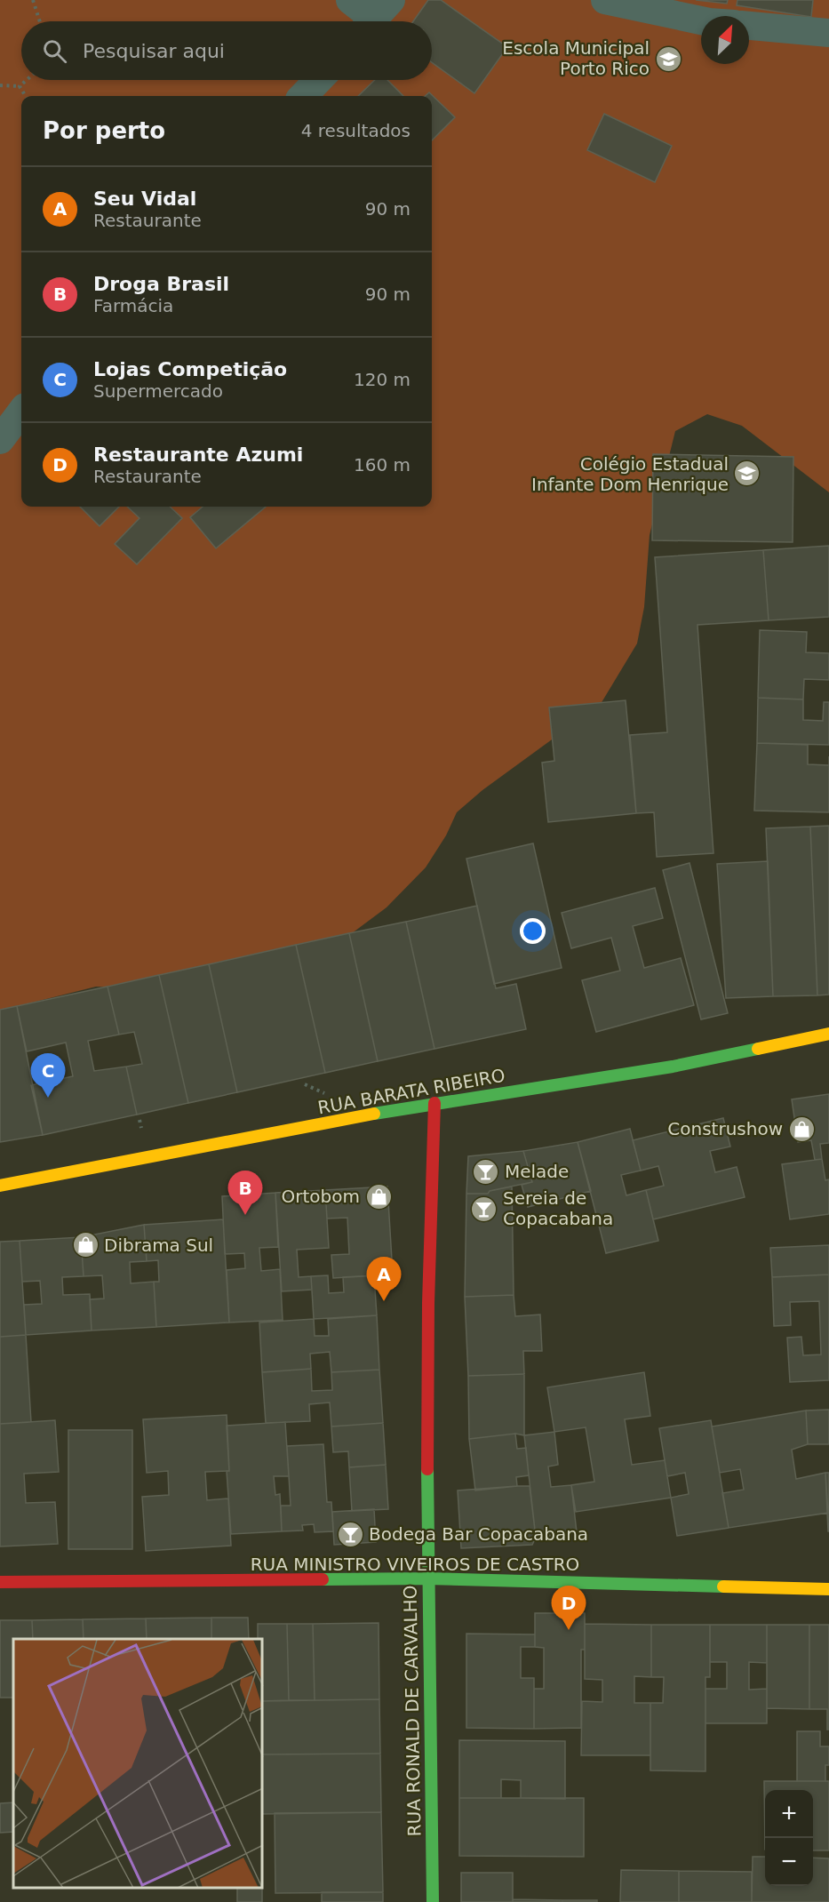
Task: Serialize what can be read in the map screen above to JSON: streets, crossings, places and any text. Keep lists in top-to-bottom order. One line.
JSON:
{"streets":{"street":["RUA BARATA RIBEIRO","RUA MINISTRO VIVEIROS DE CASTRO","RUA RONALD DE CARVALHO"]},"crossings":[["RUA BARATA RIBEIRO","RUA RONALD DE CARVALHO"],["RUA MINISTRO VIVEIROS DE CASTRO","RUA RONALD DE CARVALHO"]],"places":{"school or university":["Escola Municipal Porto Rico","Colégio Estadual Infante Dom Henrique"],"shop":["Construshow","Ortobom","Dibrama Sul"],"bar":["Melade","Sereia de Copacabana","Bodega Bar Copacabana"]},"north":"top right","page":{"search":"Pesquisar aqui","heading":["Por perto","4 resultados"],"list":[{"mark":"A","name":"Seu Vidal","note":"Restaurante","value":"90 m"},{"mark":"B","name":"Droga Brasil","note":"Farmácia","value":"90 m"},{"mark":"C","name":"Lojas Competição","note":"Supermercado","value":"120 m"},{"mark":"D","name":"Restaurante Azumi","note":"Restaurante","value":"160 m"}],"pins":["C","B","A","D"],"map_buttons":["+","−"]}}
